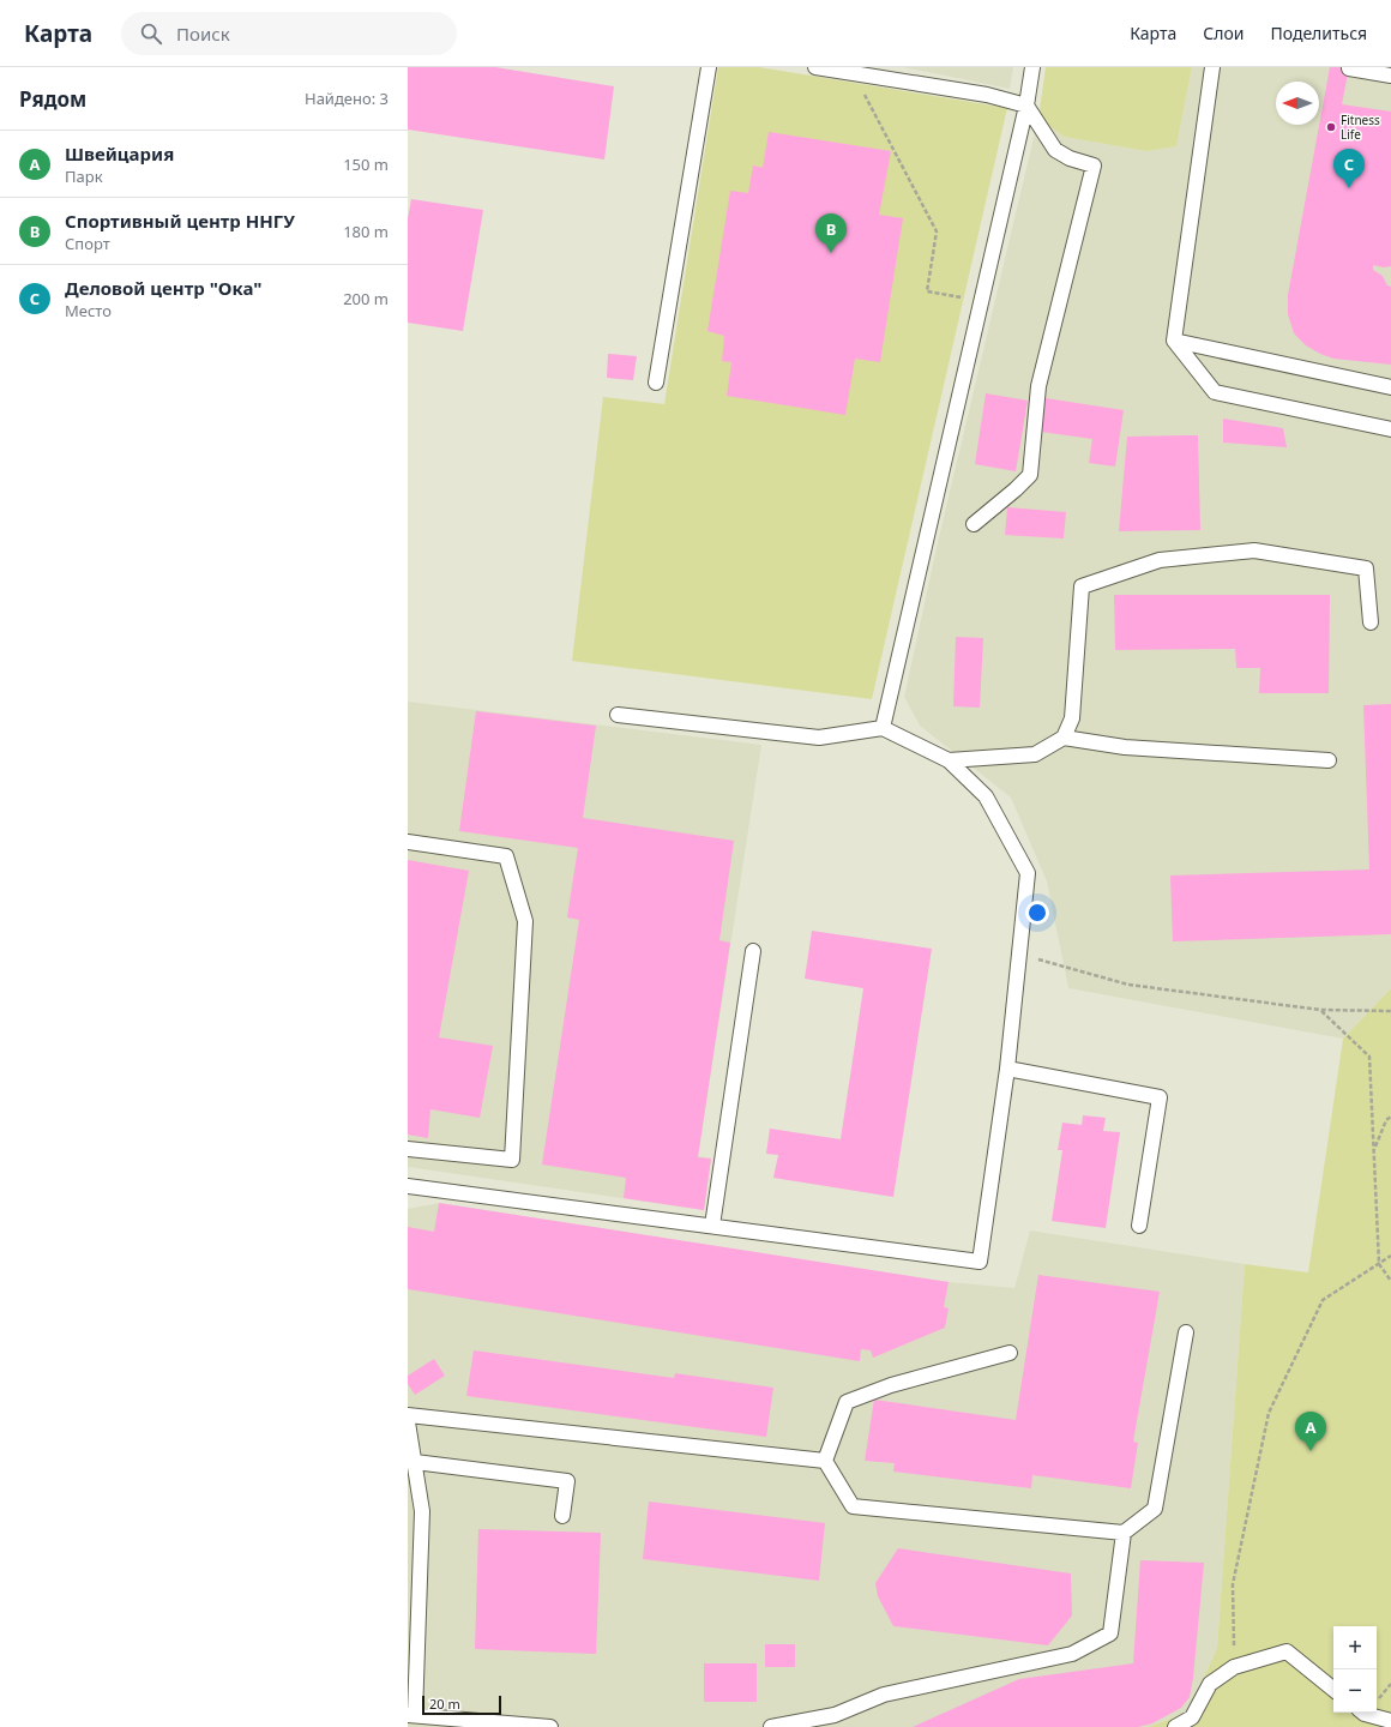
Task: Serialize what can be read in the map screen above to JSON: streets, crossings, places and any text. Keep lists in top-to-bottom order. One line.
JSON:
{"places":["Fitness Life"],"scale_bar":"20 m","north":"left","page":{"header":"Карта","search":"Поиск","nav":["Карта","Слои","Поделиться"],"heading":["Рядом","Найдено: 3"],"list":[{"mark":"A","name":"Швейцария","note":"Парк","value":"150 m"},{"mark":"B","name":"Спортивный центр ННГУ","note":"Спорт","value":"180 m"},{"mark":"C","name":"Деловой центр \"Ока\"","note":"Место","value":"200 m"}],"pins":["C","B","A"],"map_buttons":["+","−"],"scale":"20 m"}}
